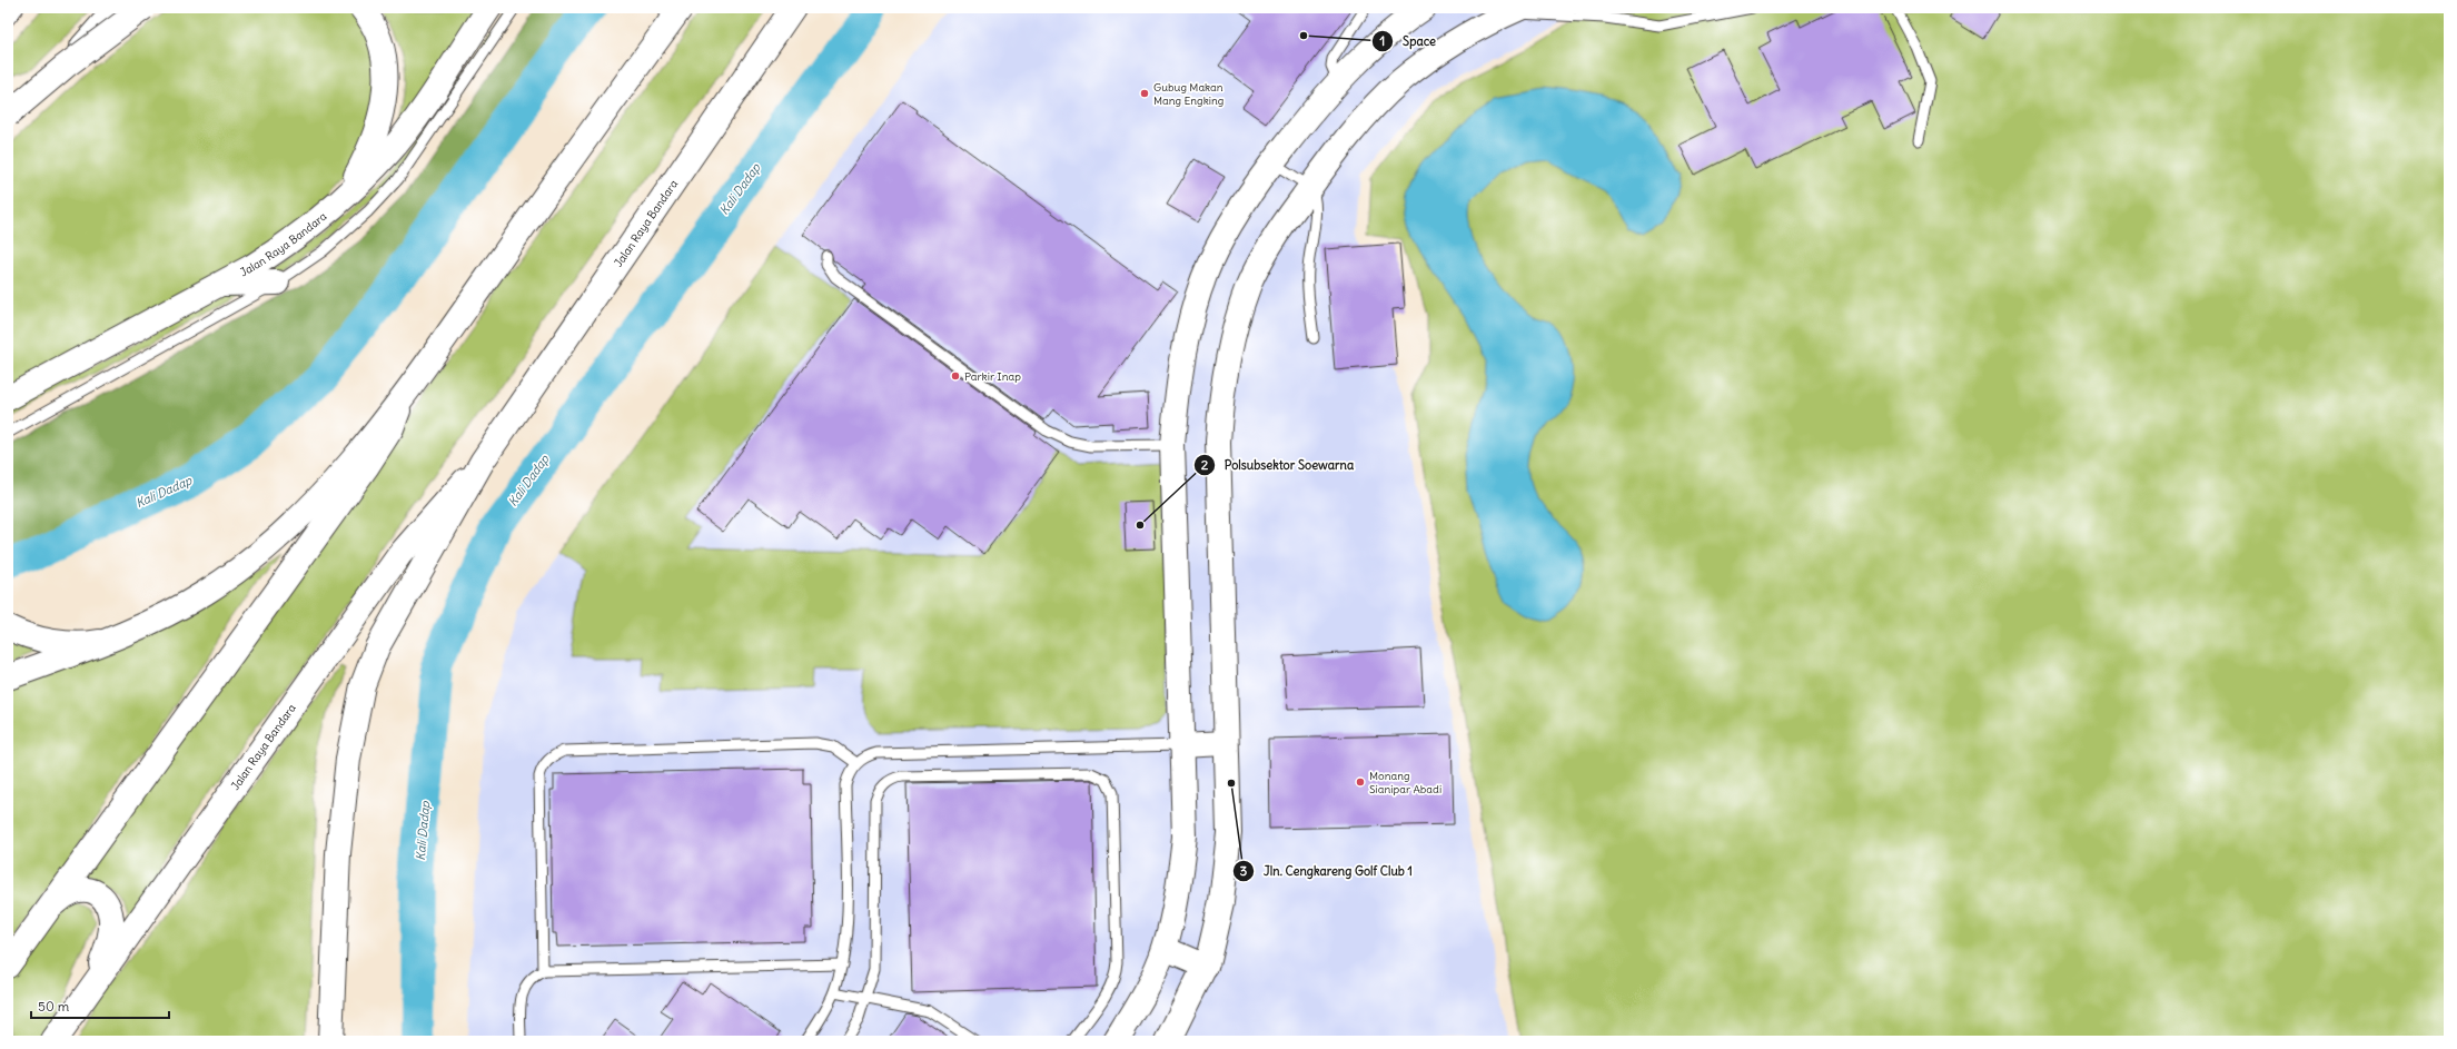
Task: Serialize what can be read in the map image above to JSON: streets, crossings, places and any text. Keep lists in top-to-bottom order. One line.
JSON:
{"streets":{"street":["Jalan Raya Bandara"]},"water":["Kali Dadap"],"places":["Space","Gubug Makan Mang Engking","Parkir Inap","Polsubsektor Soewarna","Monang Sianipar Abadi","Jln. Cengkareng Golf Club 1"],"scale_bar":"50 m"}
